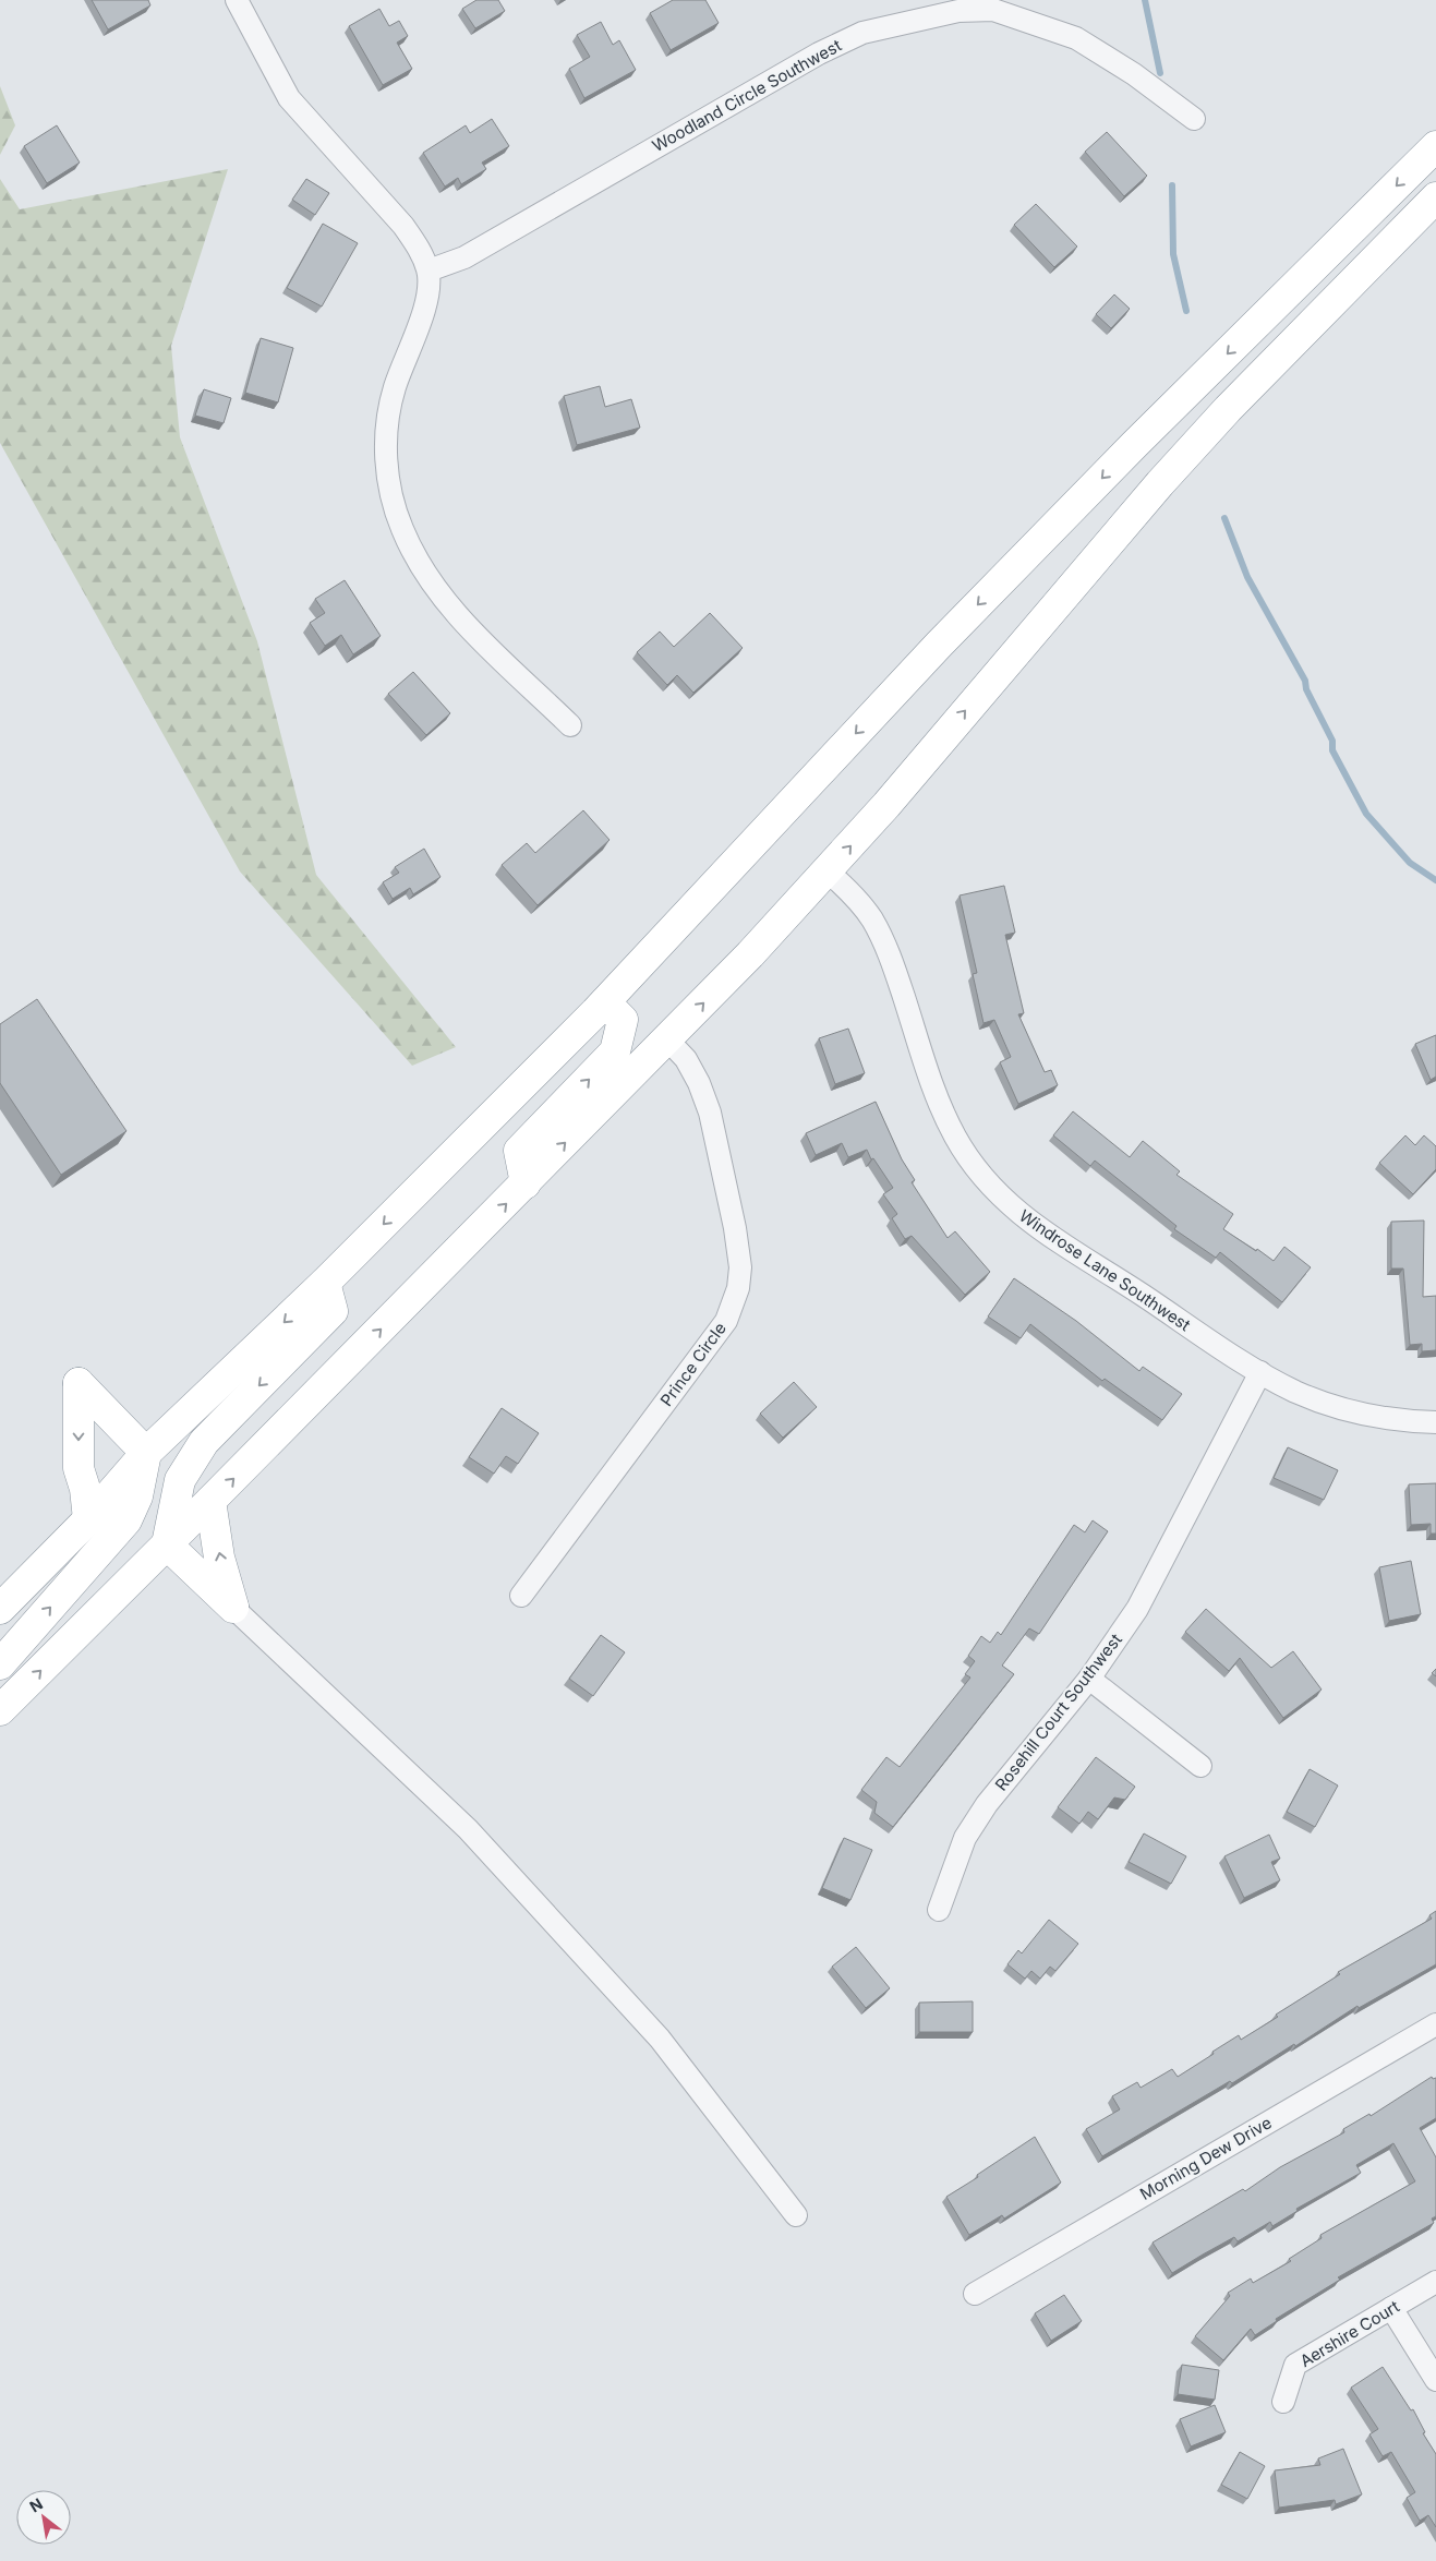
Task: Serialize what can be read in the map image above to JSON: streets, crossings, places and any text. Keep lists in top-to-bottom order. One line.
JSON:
{"streets":{"street":["Woodland Circle Southwest","Windrose Lane Southwest","Prince Circle","Rosehill Court Southwest","Morning Dew Drive","Aershire Court"]},"crossings":[["Windrose Lane Southwest","Rosehill Court Southwest"]],"north":"top left"}
